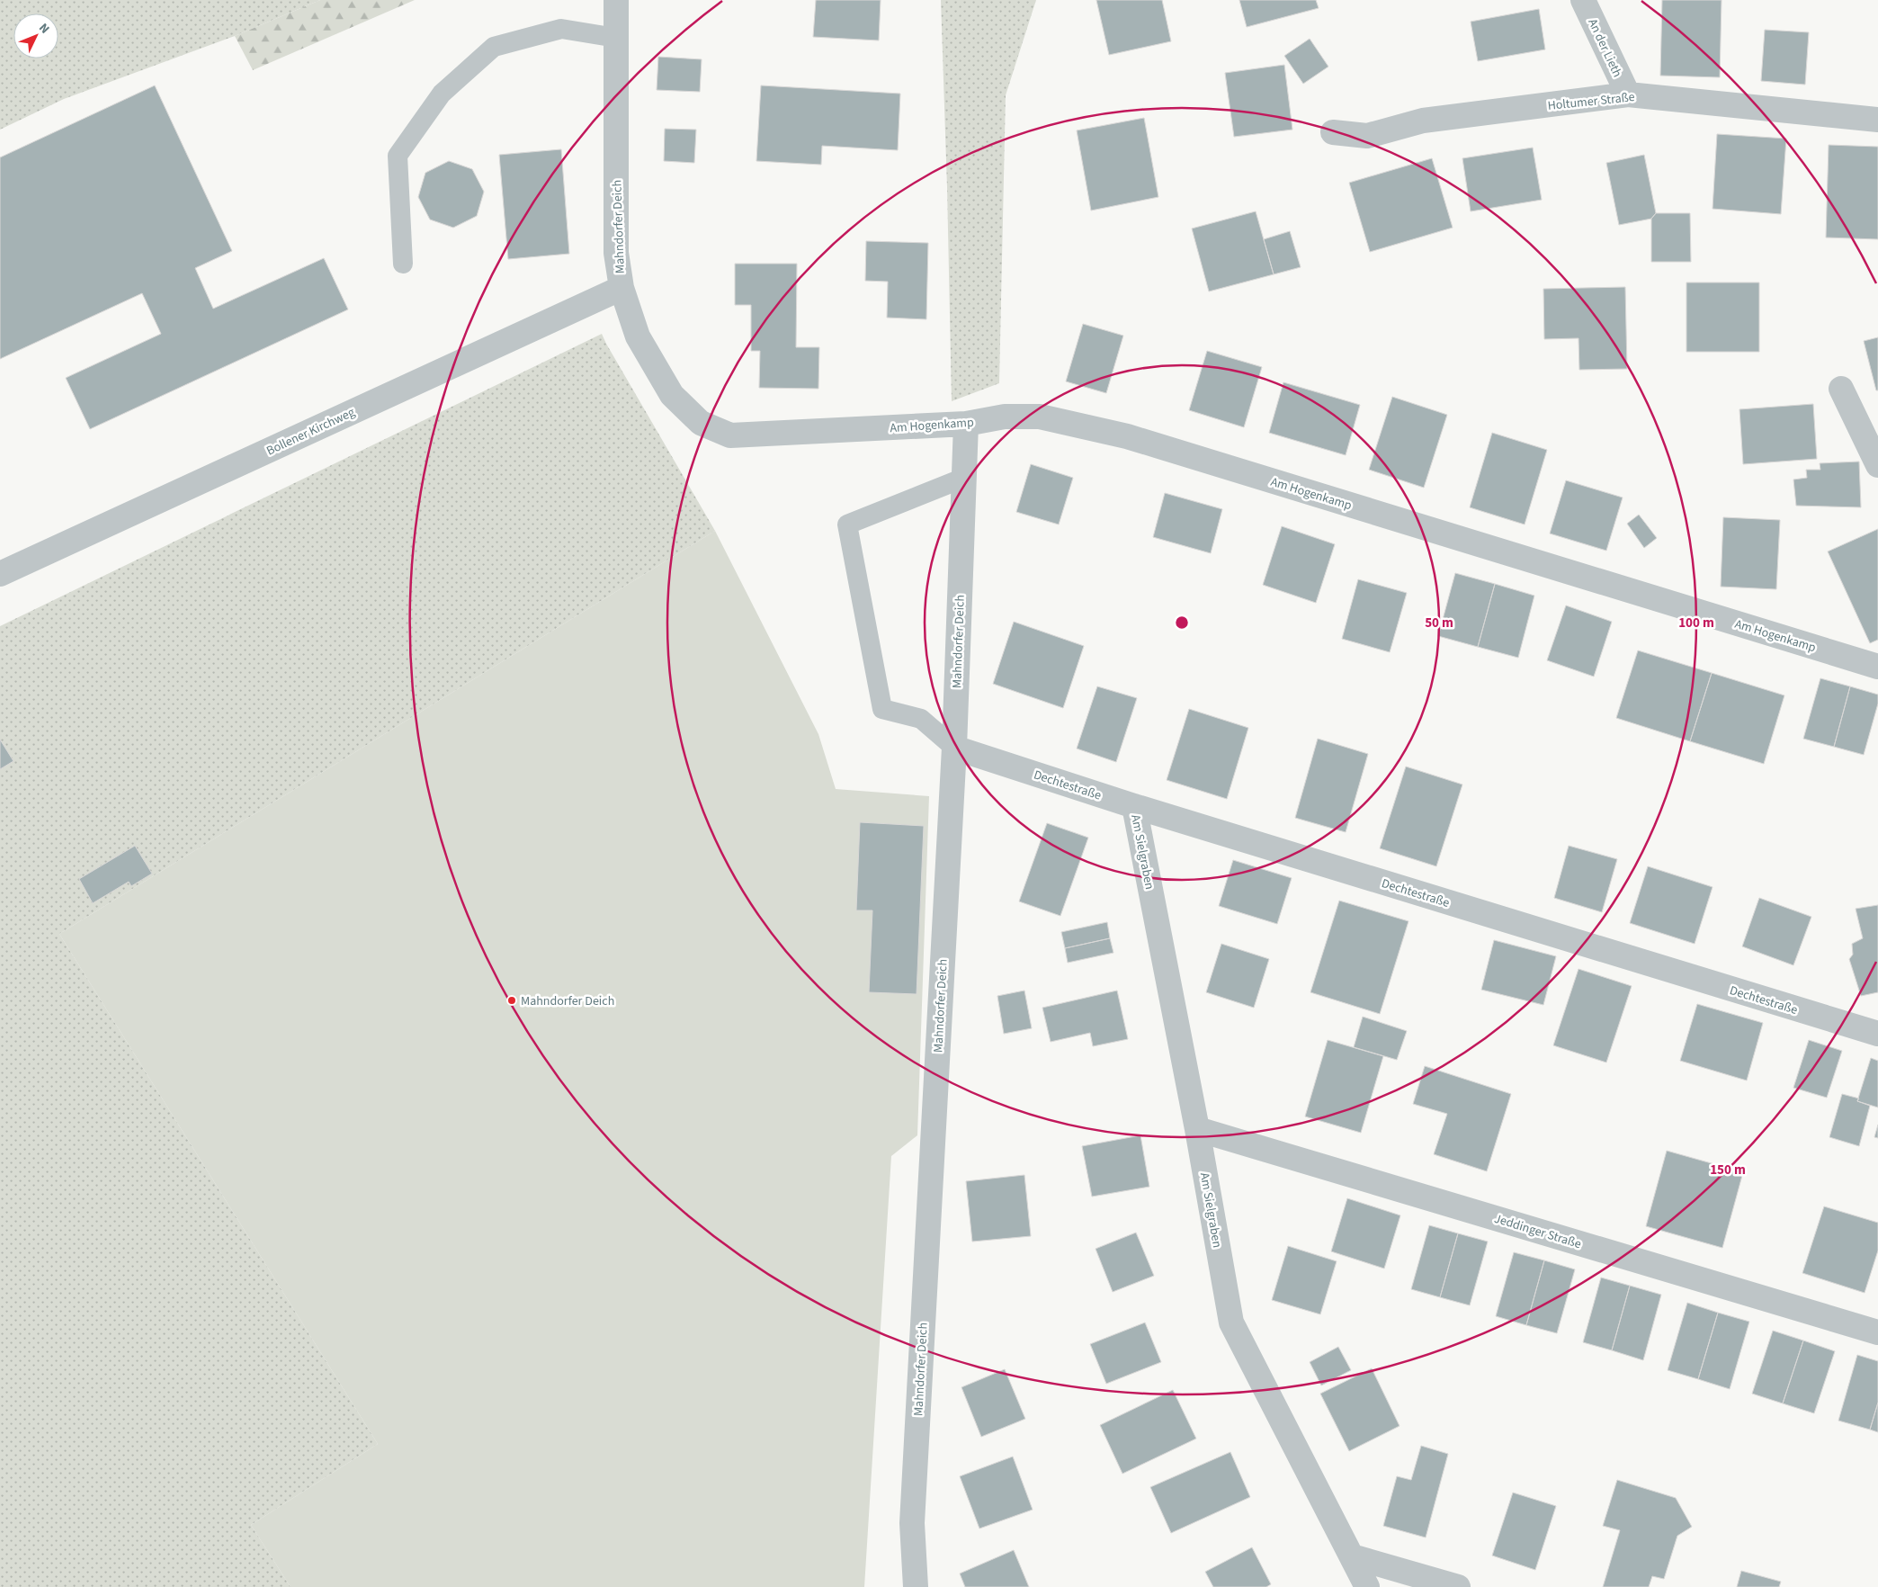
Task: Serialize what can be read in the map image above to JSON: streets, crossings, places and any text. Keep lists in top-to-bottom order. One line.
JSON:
{"streets":{"street":["An der Lieth","Holtumer Straße","Mahndorfer Deich","Am Hogenkamp","Bollener Kirchweg","Dechtestraße","Am Sielgraben","Jeddinger Straße"]},"crossings":[["An der Lieth","Holtumer Straße"],["Mahndorfer Deich","Am Hogenkamp"],["Mahndorfer Deich","Bollener Kirchweg"],["Mahndorfer Deich","Dechtestraße"],["Dechtestraße","Am Sielgraben"],["Am Sielgraben","Jeddinger Straße"]],"places":["Mahndorfer Deich"],"north":"top right","rings":["50 m","100 m","150 m"]}
